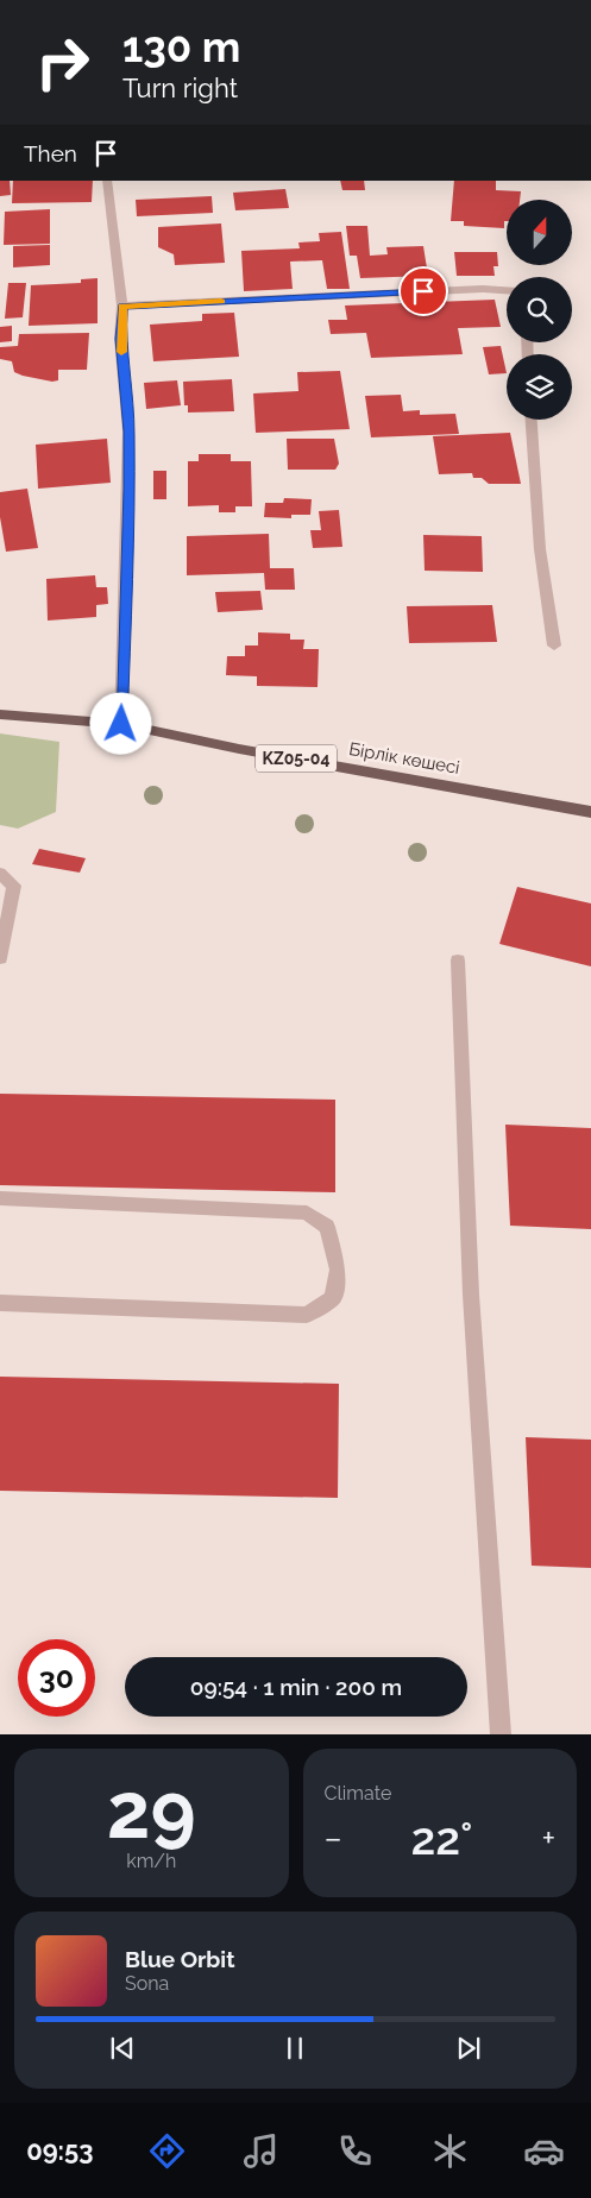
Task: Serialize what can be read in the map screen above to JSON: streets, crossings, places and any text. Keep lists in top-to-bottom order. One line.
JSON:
{"streets":{"main road":["KZ05-04","Бірлік көшесі"]},"north":"top","page":{"turn":["130 m","Turn right"],"then":"Then","limit":"30","trip":"09:54 · 1 min · 200 m","tile":[["29","km/h"],"Climate"],"heat":["−","22°","+"],"song":["Blue Orbit","Sona"],"tabs":"09:53"}}
